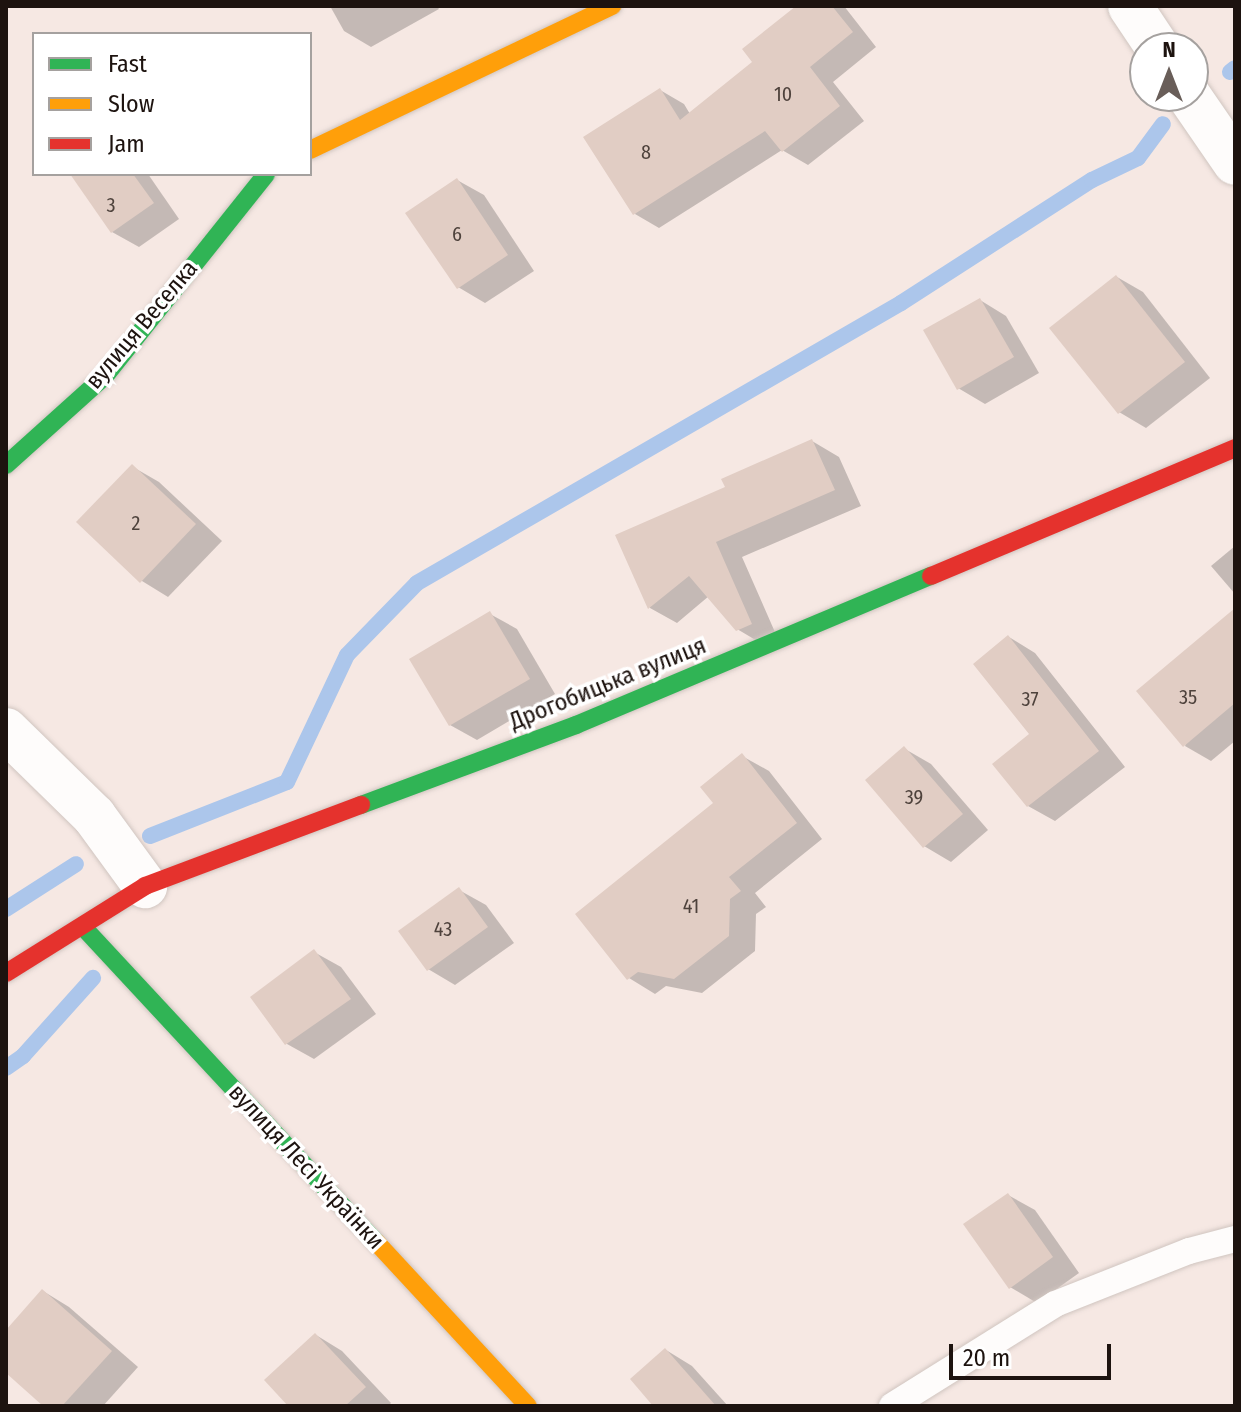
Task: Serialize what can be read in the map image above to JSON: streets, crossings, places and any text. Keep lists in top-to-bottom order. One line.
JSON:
{"streets":{"street":["вулиця Веселка","Дрогобицька вулиця","вулиця Лесі Українки"]},"crossings":[["Дрогобицька вулиця","вулиця Лесі Українки"]],"house_numbers":["10","8","3","6","2","35","37","39","41","43"],"legend":["Fast","Slow","Jam"],"scale_bar":"20 m","north":"top"}
